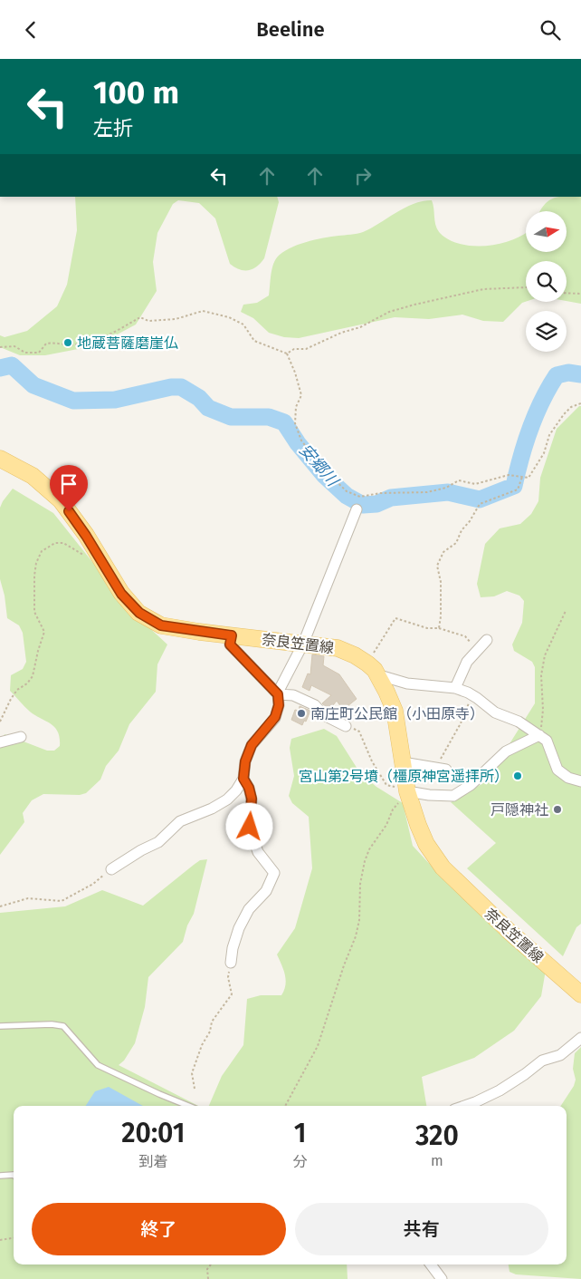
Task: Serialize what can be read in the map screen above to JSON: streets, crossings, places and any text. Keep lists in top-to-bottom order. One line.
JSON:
{"streets":{"main road":["奈良笠置線"]},"water":["安郷川"],"places":["地蔵菩薩磨崖仏","南庄町公民館（小田原寺）","宮山第2号墳（橿原神宮遥拝所）","戸隠神社"],"north":"right","page":{"header":"Beeline","turn":["100 m","左折"],"eta":["20:01","到着","1","分","320","m"],"buttons":["終了","共有"]}}
